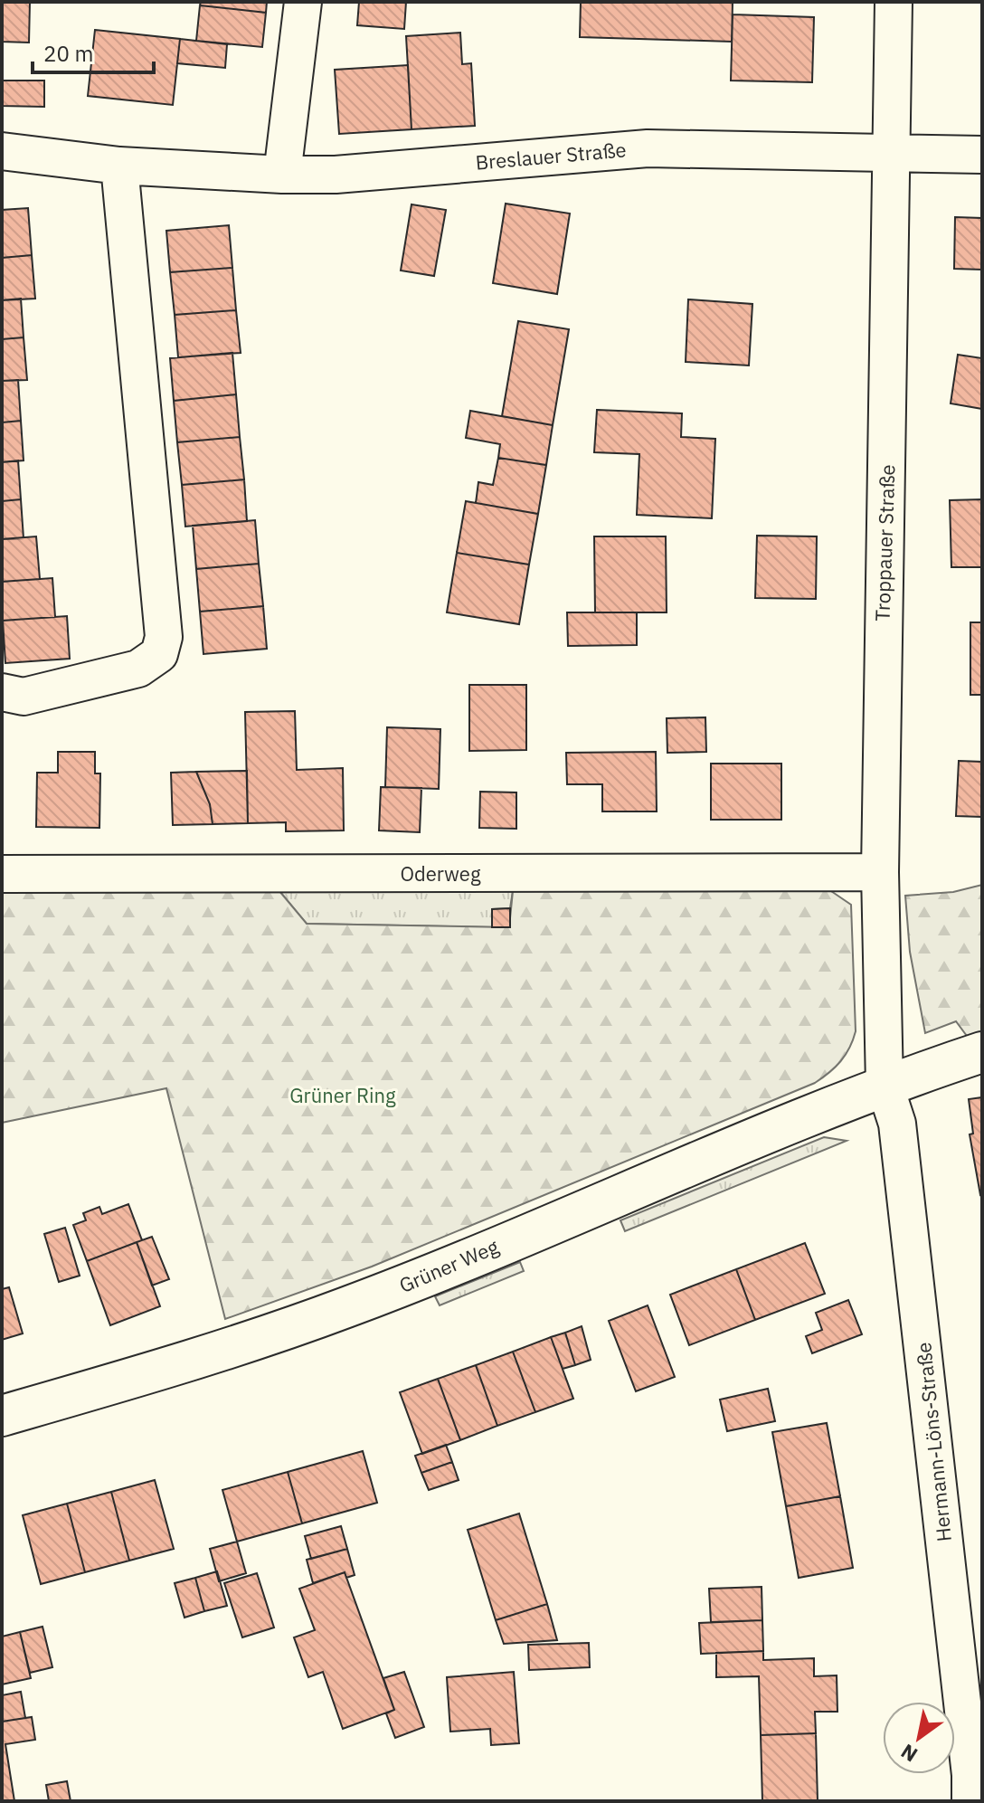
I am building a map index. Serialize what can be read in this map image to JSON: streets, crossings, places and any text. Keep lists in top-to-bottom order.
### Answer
{
  "streets": {
    "street": [
      "Breslauer Straße",
      "Troppauer Straße",
      "Oderweg",
      "Grüner Weg",
      "Hermann-Löns-Straße"
    ]
  },
  "crossings": [
    ["Breslauer Straße", "Troppauer Straße"],
    ["Troppauer Straße", "Oderweg"],
    ["Troppauer Straße", "Grüner Weg"],
    ["Troppauer Straße", "Hermann-Löns-Straße"],
    ["Grüner Weg", "Hermann-Löns-Straße"]
  ],
  "parks": ["Grüner Ring"],
  "scale_bar": "20 m",
  "north": "bottom left"
}
